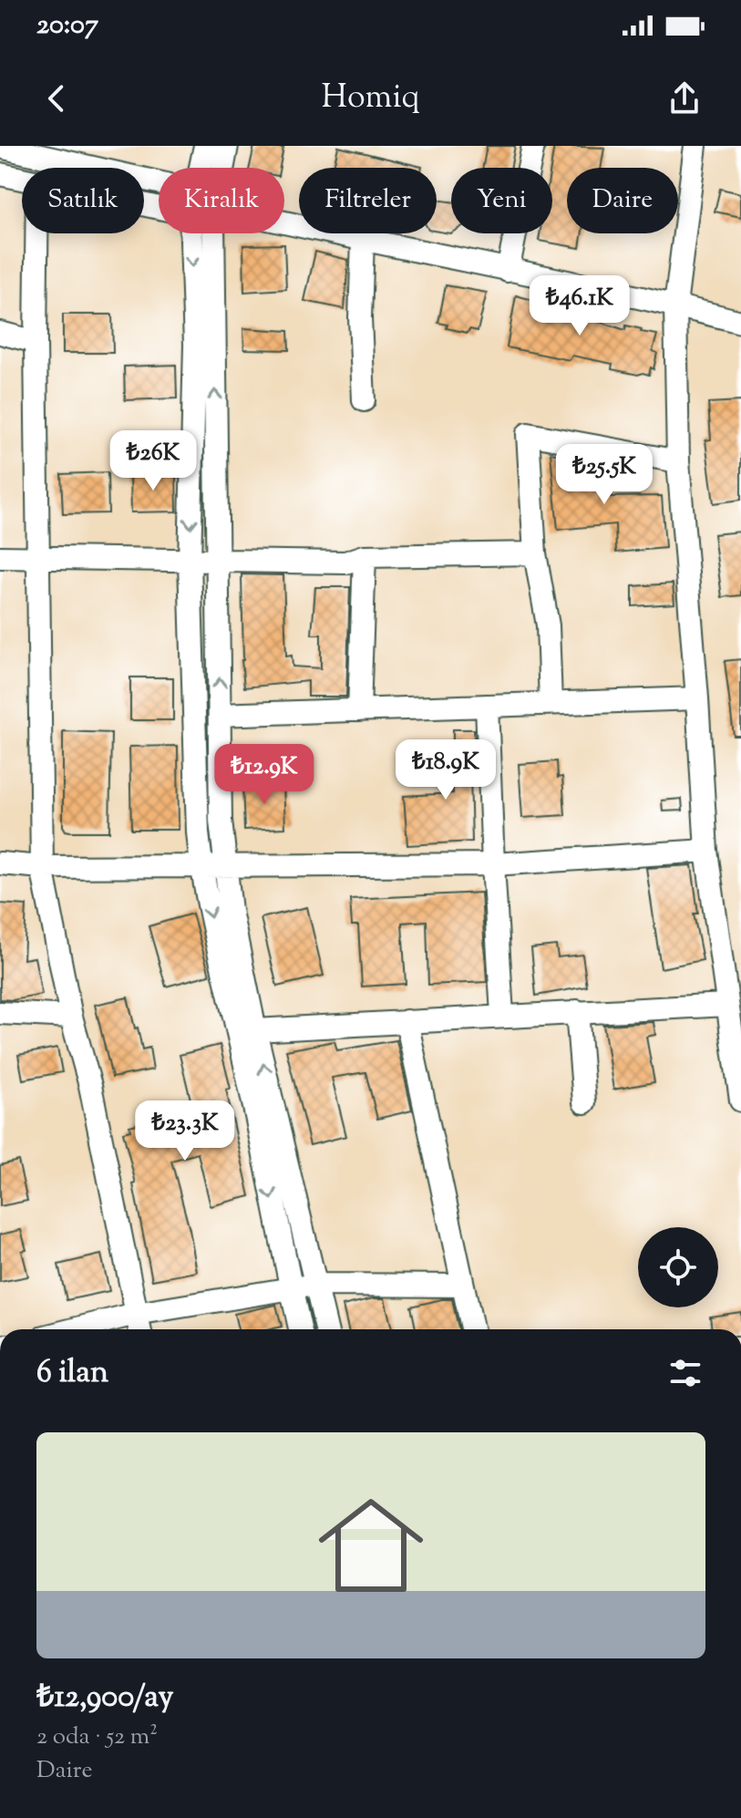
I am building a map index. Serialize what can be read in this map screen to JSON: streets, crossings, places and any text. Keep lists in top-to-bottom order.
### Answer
{
  "page": {
    "status": "20:07",
    "header": "Homiq",
    "chip": [
      "Satılık",
      "Kiralık",
      "Filtreler",
      "Yeni",
      "Daire"
    ],
    "price": [
      "₺46.1K",
      "₺26K",
      "₺25.5K",
      "₺18.9K",
      "₺12.9K",
      "₺23.3K"
    ],
    "heading": "6 ilan",
    "list": [
      {
        "name": "₺12,900/ay",
        "note": "2 oda · 52 m² · Daire"
      }
    ]
  }
}
